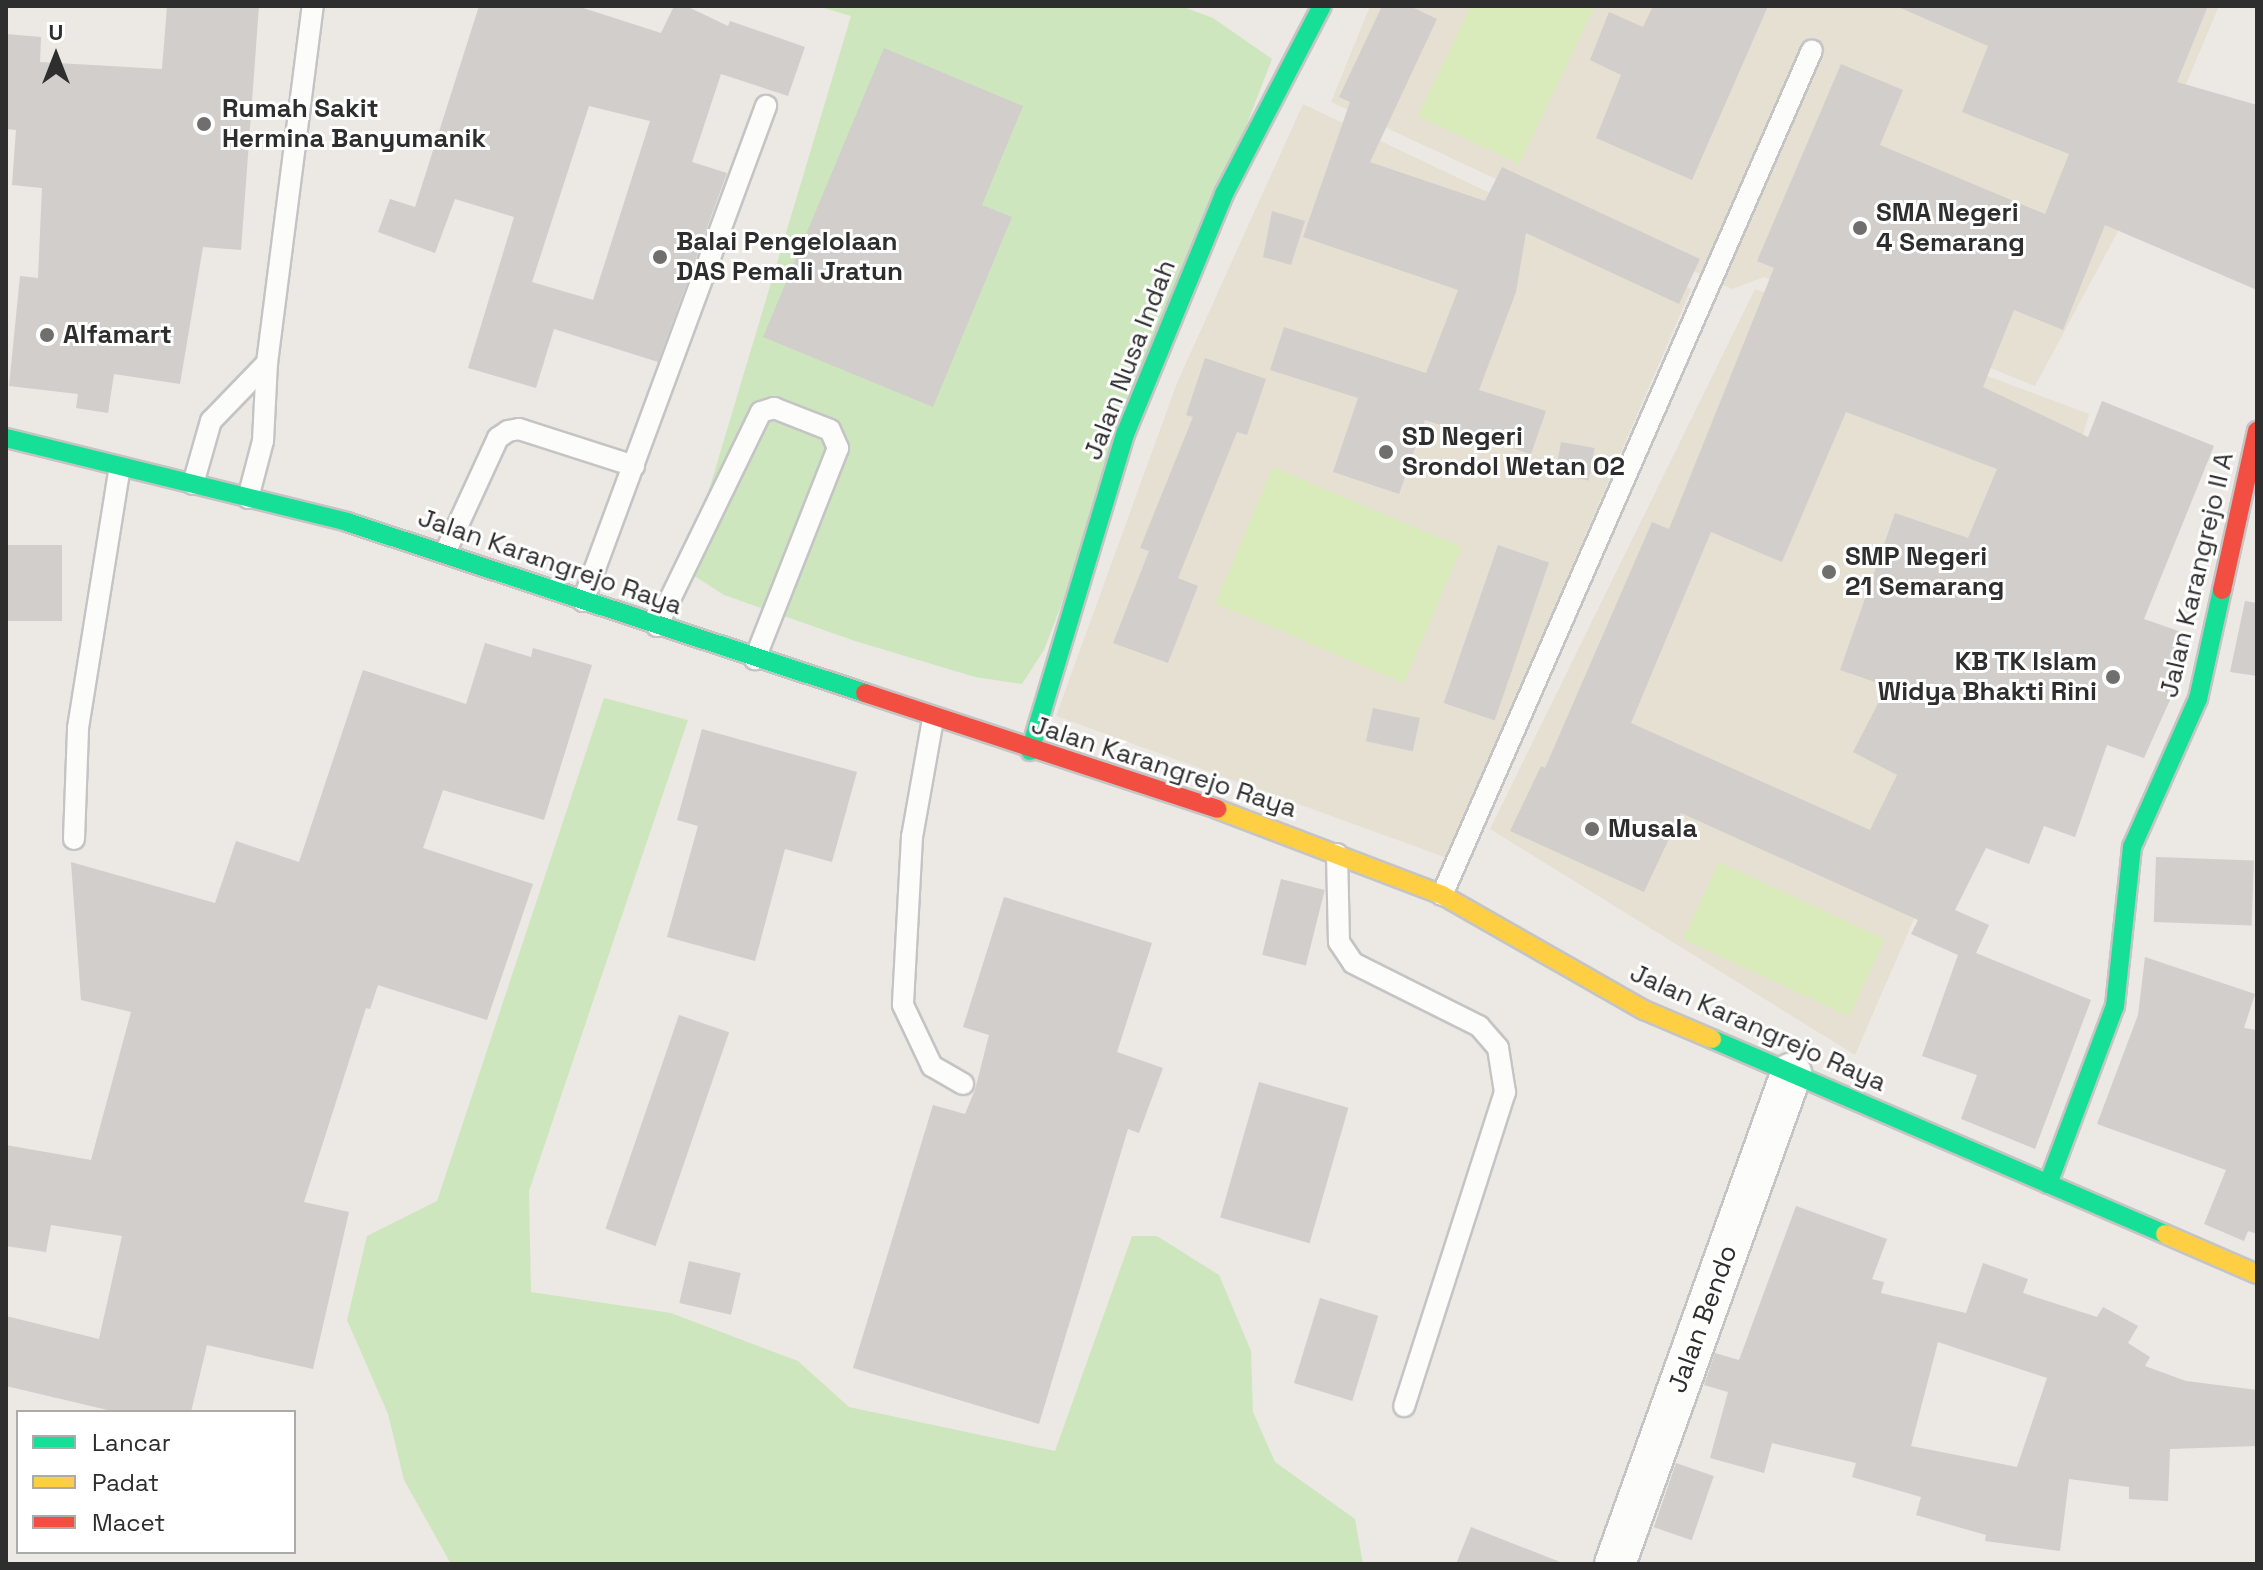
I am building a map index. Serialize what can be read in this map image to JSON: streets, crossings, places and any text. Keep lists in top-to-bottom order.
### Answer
{
  "streets": {
    "main road": ["Jalan Nusa Indah", "Jalan Karangrejo Raya", "Jalan Karangrejo II A"],
    "street": ["Jalan Bendo"]
  },
  "crossings": [
    ["Jalan Nusa Indah", "Jalan Karangrejo Raya"],
    ["Jalan Karangrejo Raya", "Jalan Karangrejo II A"],
    ["Jalan Karangrejo Raya", "Jalan Bendo"]
  ],
  "places": [
    "Rumah Sakit Hermina Banyumanik",
    "SMA Negeri 4 Semarang",
    "Balai Pengelolaan DAS Pemali Jratun",
    "Alfamart",
    "SD Negeri Srondol Wetan 02",
    "SMP Negeri 21 Semarang",
    "KB TK Islam Widya Bhakti Rini",
    "Musala"
  ],
  "legend": ["Lancar", "Padat", "Macet"],
  "north": "top"
}
